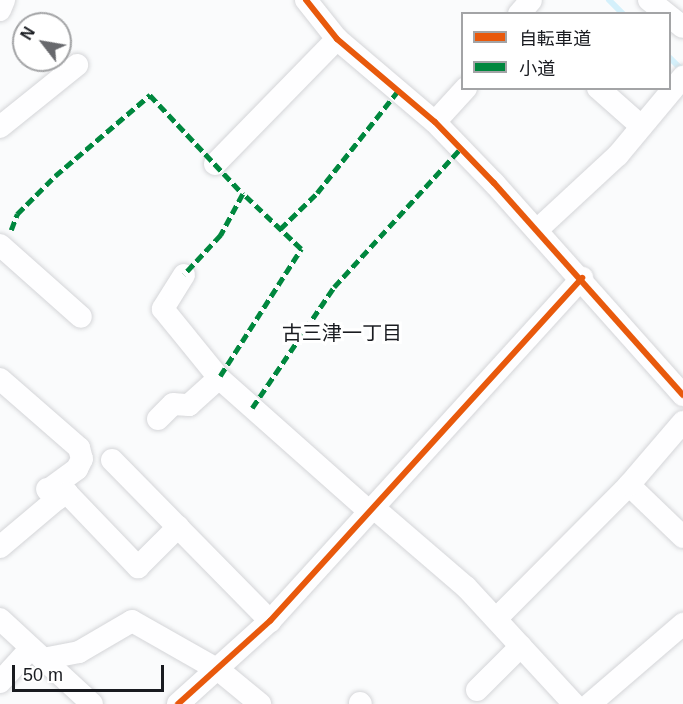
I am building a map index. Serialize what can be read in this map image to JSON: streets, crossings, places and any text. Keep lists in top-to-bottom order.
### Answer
{
  "districts": ["古三津一丁目"],
  "legend": ["自転車道", "小道"],
  "scale_bar": "50 m",
  "north": "top left"
}
